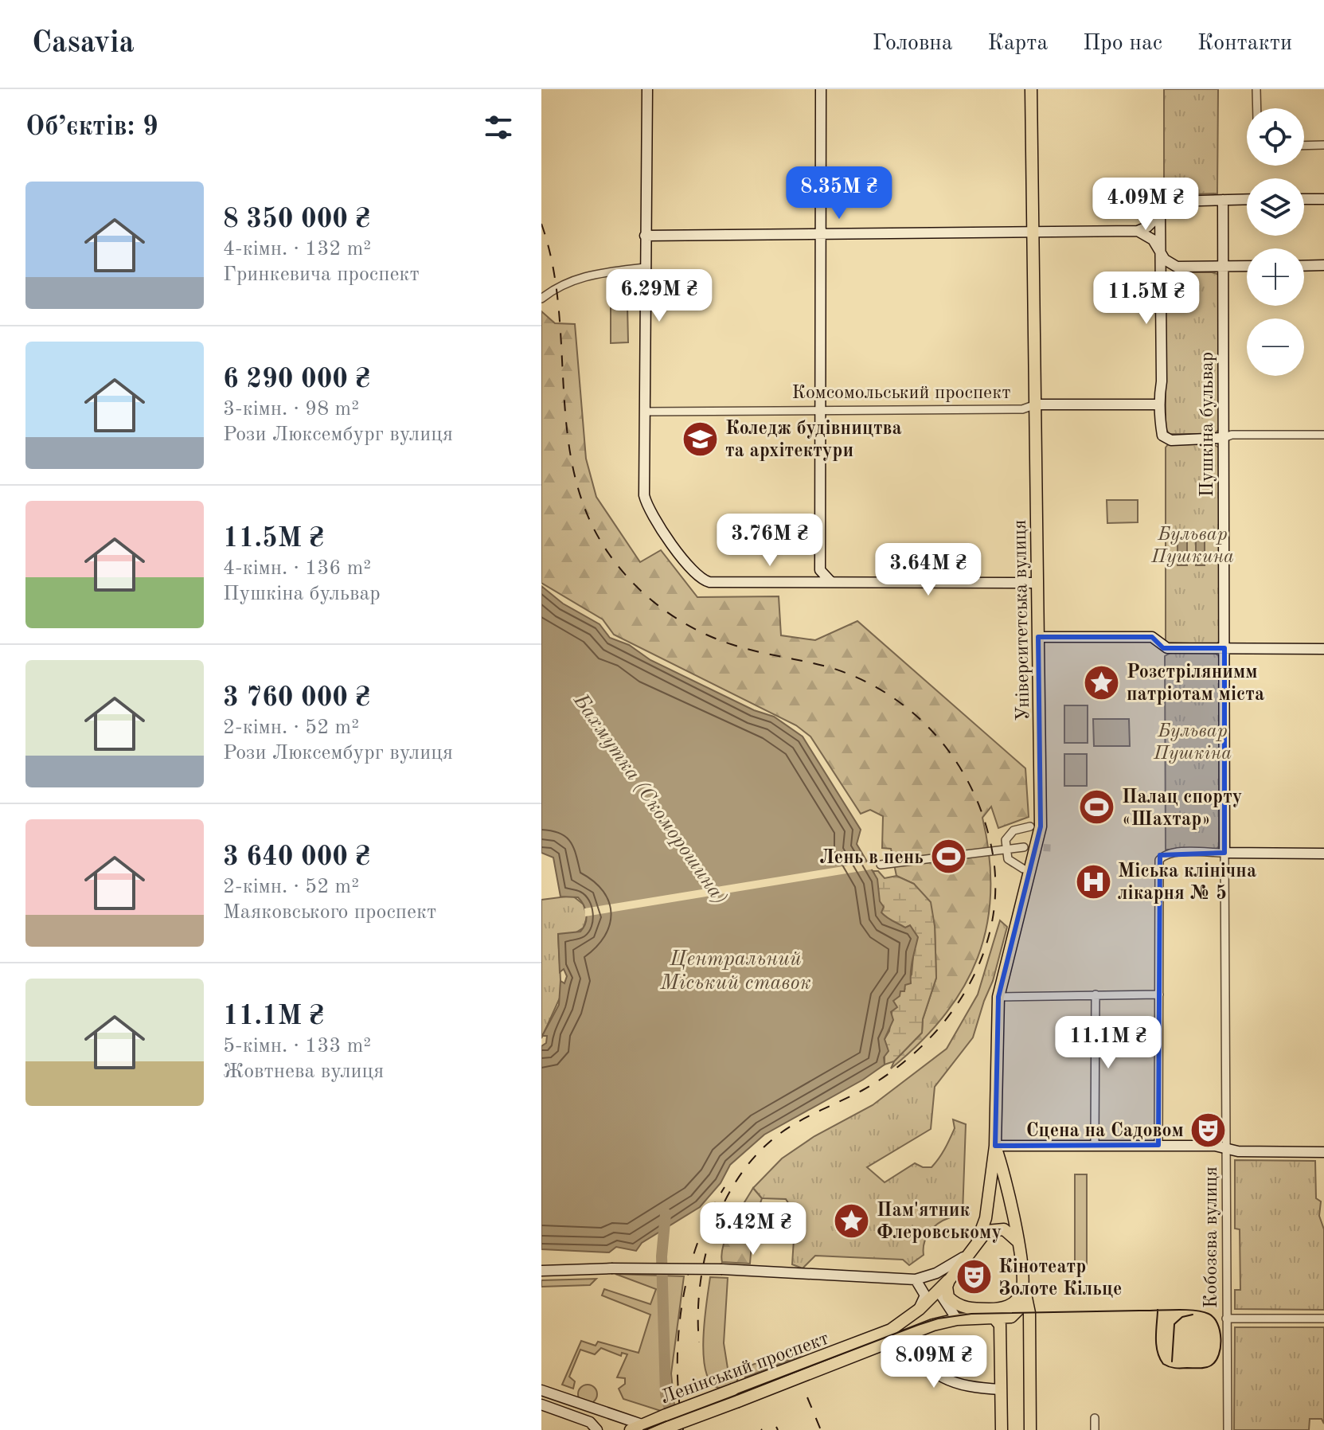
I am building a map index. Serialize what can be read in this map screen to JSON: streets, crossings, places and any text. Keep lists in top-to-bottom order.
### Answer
{
  "streets": {
    "main road": ["Університетська вулиця", "Ленінський проспект"],
    "street": ["Комсомольський проспект", "Пушкіна бульвар", "Кобозєва вулиця"]
  },
  "crossings": [
    ["Комсомольський проспект", "Пушкіна бульвар"],
    ["Комсомольський проспект", "Університетська вулиця"],
    ["Пушкіна бульвар", "Кобозєва вулиця"],
    ["Університетська вулиця", "Ленінський проспект"]
  ],
  "water": ["Бахмутка (Скоморошина)", "Центральний Міський ставок"],
  "parks": ["Бульвар Пушкина", "Бульвар Пушкіна"],
  "places": {
    "school or university": ["Коледж будівництва та архітектури"],
    "place": ["Розстрілянимм патріотам міста", "Пам'ятник Флеровському"],
    "sports": ["Палац спорту «Шахтар»", "Лень в пень"],
    "hospital": ["Міська клінічна лікарня № 5"],
    "theatre": ["Сцена на Садовом", "Кінотеатр Золоте Кільце"]
  },
  "page": {
    "header": "Casavia",
    "nav": [
      "Головна",
      "Карта",
      "Про нас",
      "Контакти"
    ],
    "heading": "Об’єктів: 9",
    "map_buttons": ["+", "−"],
    "list": [
      {
        "name": "8 350 000 ₴",
        "note": "4-кімн. · 132 m² · Гринкевича проспект"
      },
      {
        "name": "6 290 000 ₴",
        "note": "3-кімн. · 98 m² · Рози Люксембург вулиця"
      },
      {
        "name": "11.5M ₴",
        "note": "4-кімн. · 136 m² · Пушкіна бульвар"
      },
      {
        "name": "3 760 000 ₴",
        "note": "2-кімн. · 52 m² · Рози Люксембург вулиця"
      },
      {
        "name": "3 640 000 ₴",
        "note": "2-кімн. · 52 m² · Маяковського проспект"
      },
      {
        "name": "11.1M ₴",
        "note": "5-кімн. · 133 m² · Жовтнева вулиця"
      }
    ],
    "price": [
      "8.35M ₴",
      "4.09M ₴",
      "6.29M ₴",
      "11.5M ₴",
      "3.76M ₴",
      "3.64M ₴",
      "11.1M ₴",
      "5.42M ₴",
      "8.09M ₴"
    ]
  }
}
